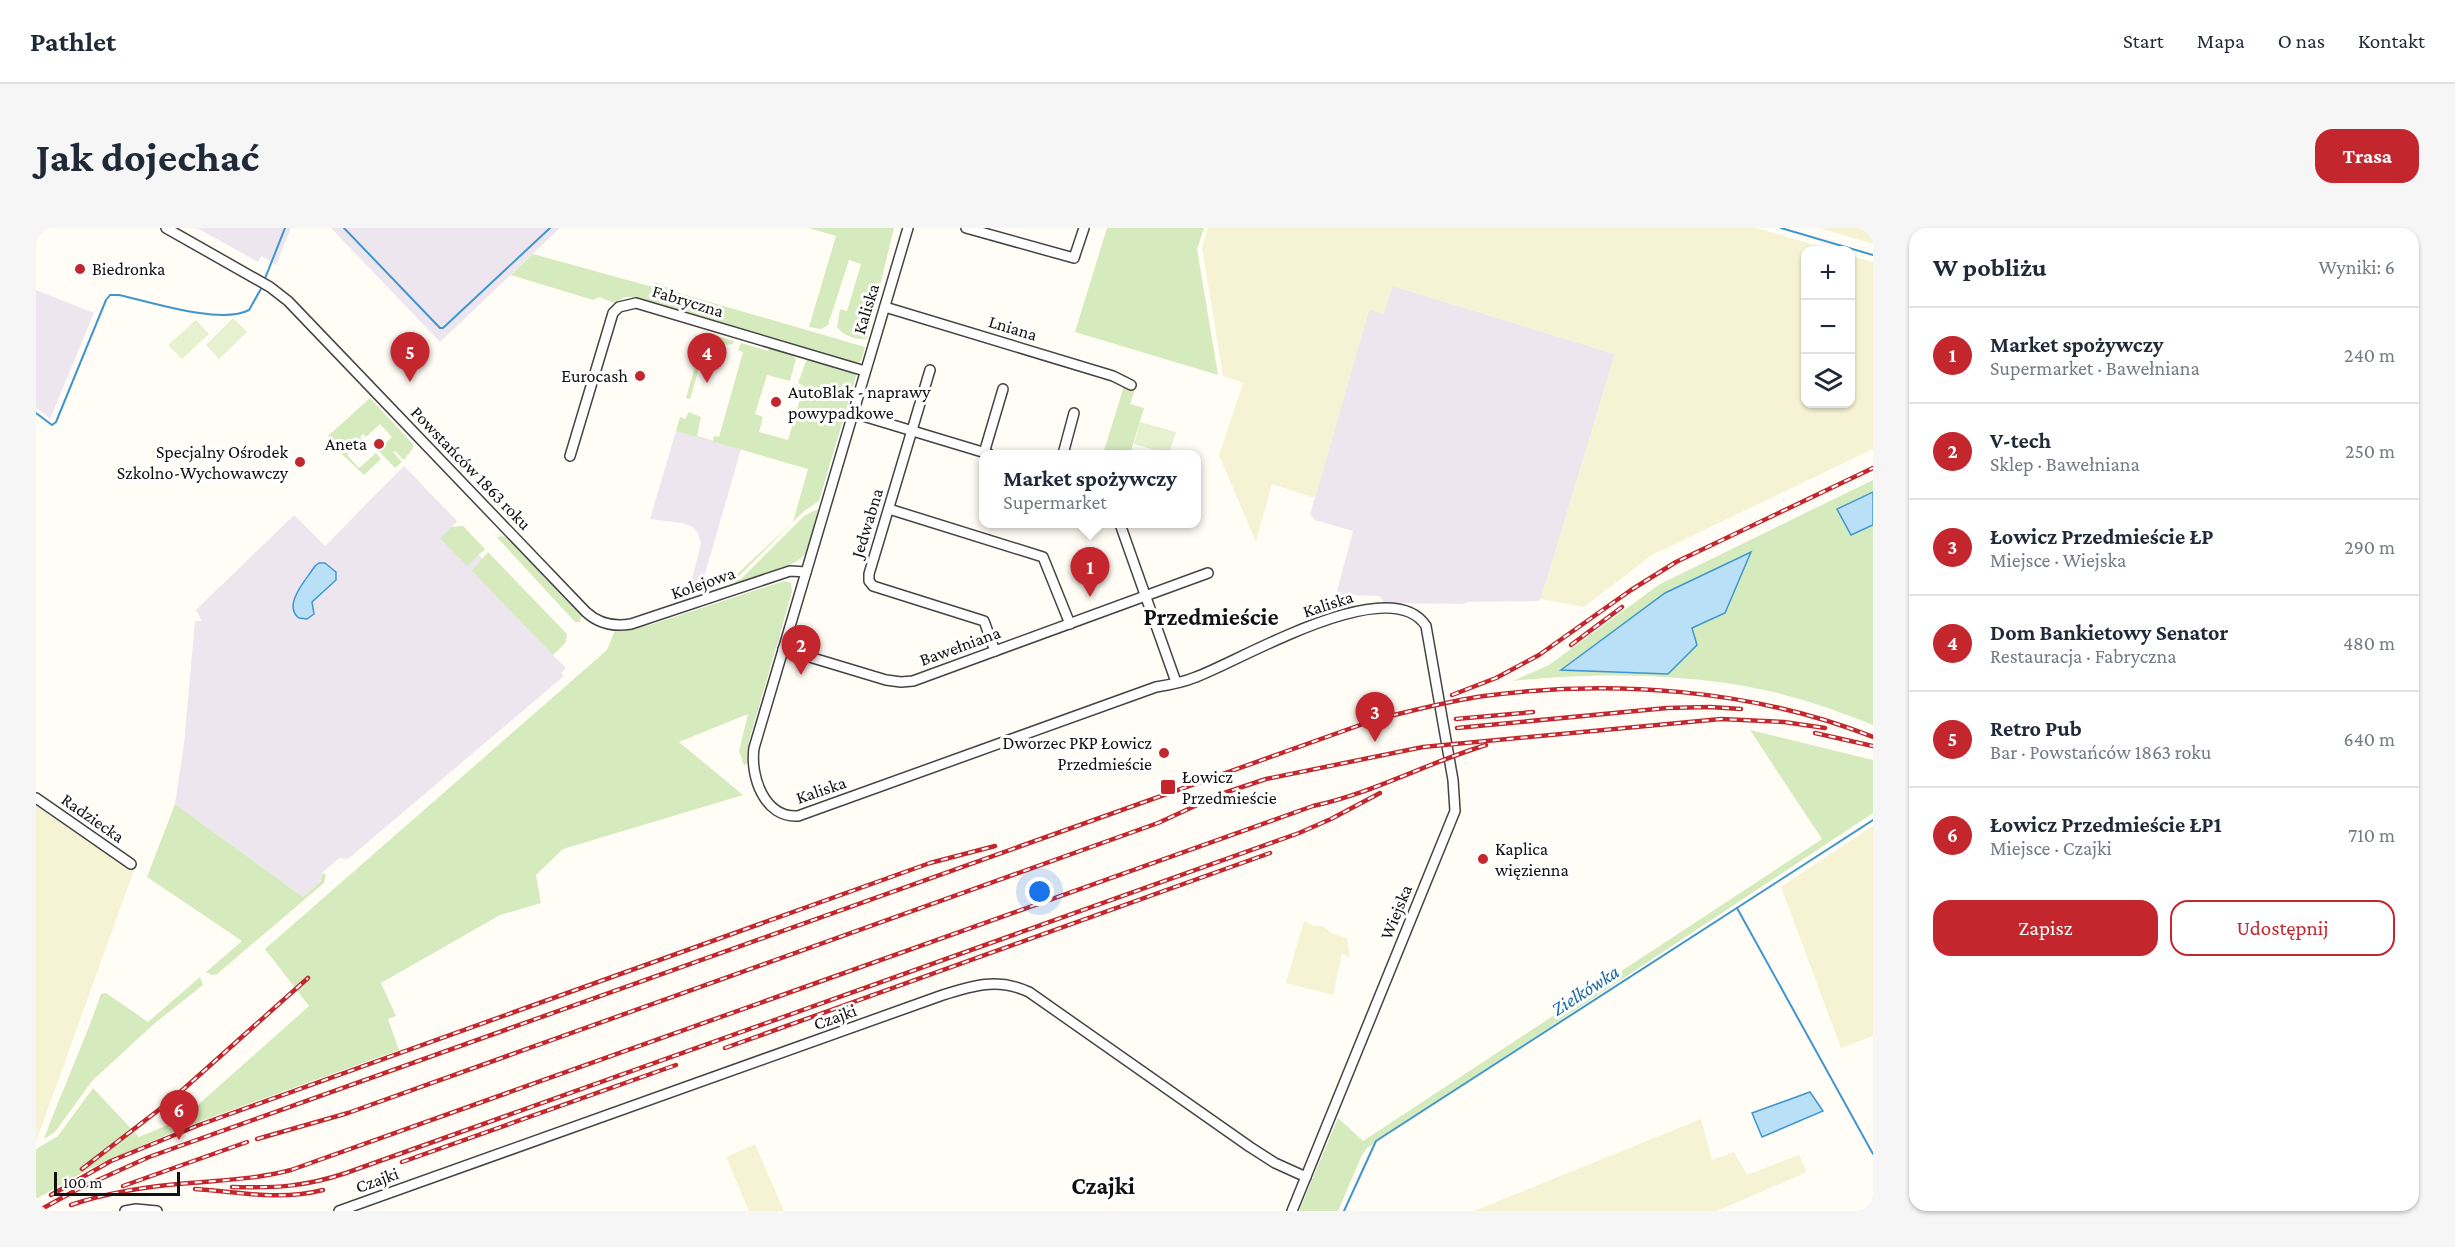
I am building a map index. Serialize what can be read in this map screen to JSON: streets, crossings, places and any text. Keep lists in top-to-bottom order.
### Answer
{
  "streets": {
    "street": [
      "Fabryczna",
      "Kaliska",
      "Lniana",
      "Powstańców 1863 roku",
      "Jedwabna",
      "Kolejowa",
      "Bawełniana",
      "Radziecka",
      "Wiejska",
      "Czajki"
    ]
  },
  "crossings": [
    ["Fabryczna", "Kaliska"],
    ["Kaliska", "Lniana"],
    ["Kaliska", "Kolejowa"],
    ["Kaliska", "Bawełniana"],
    ["Kaliska", "Wiejska"],
    ["Powstańców 1863 roku", "Kolejowa"],
    ["Jedwabna", "Bawełniana"],
    ["Wiejska", "Czajki"]
  ],
  "districts": ["Przedmieście", "Czajki"],
  "water": ["Zielkówka"],
  "places": {
    "other": [
      "Biedronka",
      "Eurocash",
      "AutoBlak - naprawy powypadkowe",
      "Aneta",
      "Specjalny Ośrodek Szkolno-Wychowawczy",
      "Dworzec PKP Łowicz Przedmieście",
      "Kaplica więzienna"
    ],
    "transit": ["Łowicz Przedmieście"]
  },
  "scale_bar": "100 m",
  "page": {
    "header": "Pathlet",
    "nav": [
      "Start",
      "Mapa",
      "O nas",
      "Kontakt"
    ],
    "buttons": [
      "Trasa",
      ["Zapisz", "Udostępnij"]
    ],
    "title": "Jak dojechać",
    "heading": ["W pobliżu", "Wyniki: 6"],
    "map_buttons": ["+", "−"],
    "list": [
      {
        "mark": "1",
        "name": "Market spożywczy",
        "note": "Supermarket · Bawełniana",
        "value": "240 m"
      },
      {
        "mark": "2",
        "name": "V-tech",
        "note": "Sklep · Bawełniana",
        "value": "250 m"
      },
      {
        "mark": "3",
        "name": "Łowicz Przedmieście ŁP",
        "note": "Miejsce · Wiejska",
        "value": "290 m"
      },
      {
        "mark": "4",
        "name": "Dom Bankietowy Senator",
        "note": "Restauracja · Fabryczna",
        "value": "480 m"
      },
      {
        "mark": "5",
        "name": "Retro Pub",
        "note": "Bar · Powstańców 1863 roku",
        "value": "640 m"
      },
      {
        "mark": "6",
        "name": "Łowicz Przedmieście ŁP1",
        "note": "Miejsce · Czajki",
        "value": "710 m"
      }
    ],
    "pins": [
      "5",
      "4",
      "1",
      "2",
      "3",
      "6"
    ],
    "popup": ["Market spożywczy", "Supermarket"],
    "scale": "100 m"
  }
}
